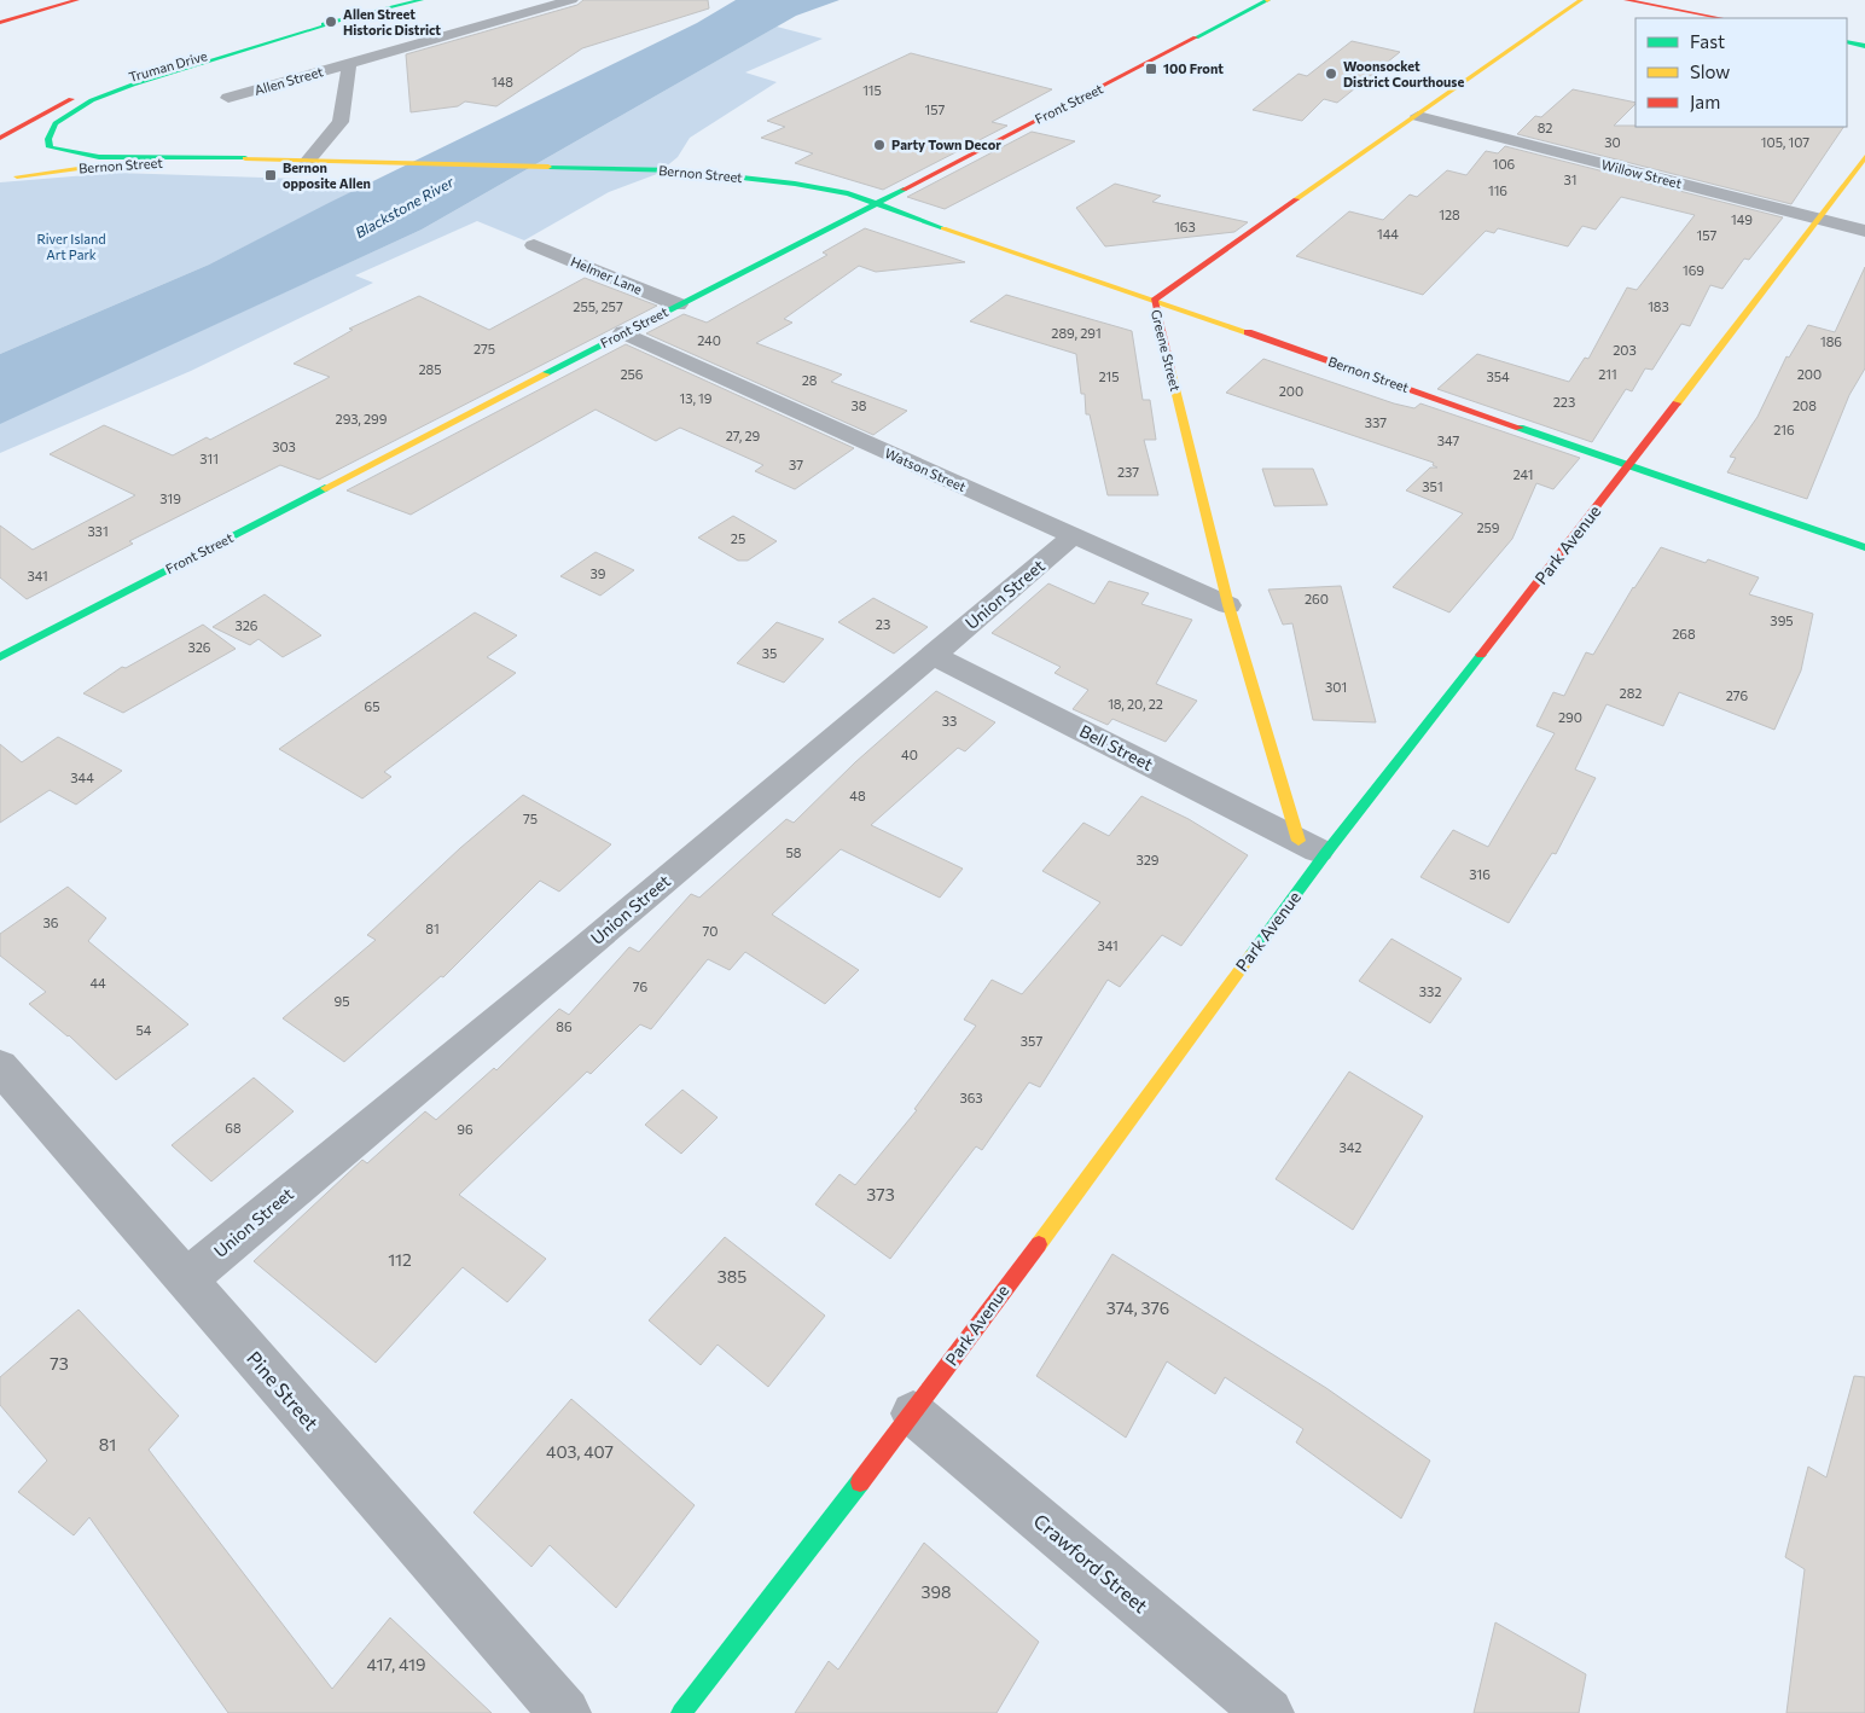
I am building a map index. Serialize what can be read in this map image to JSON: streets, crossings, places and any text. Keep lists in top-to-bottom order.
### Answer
{
  "streets": {
    "main road": [
      "Truman Drive",
      "Front Street",
      "Bernon Street",
      "Greene Street",
      "Park Avenue"
    ],
    "street": [
      "Allen Street",
      "Willow Street",
      "Helmer Lane",
      "Watson Street",
      "Union Street",
      "Bell Street",
      "Pine Street",
      "Crawford Street"
    ]
  },
  "crossings": [
    ["Truman Drive", "Bernon Street"],
    ["Allen Street", "Bernon Street"],
    ["Front Street", "Bernon Street"],
    ["Front Street", "Helmer Lane"],
    ["Front Street", "Watson Street"],
    ["Bernon Street", "Greene Street"],
    ["Bernon Street", "Park Avenue"],
    ["Willow Street", "Greene Street"],
    ["Willow Street", "Park Avenue"],
    ["Greene Street", "Watson Street"],
    ["Greene Street", "Park Avenue"],
    ["Greene Street", "Bell Street"],
    ["Watson Street", "Union Street"],
    ["Park Avenue", "Bell Street"],
    ["Park Avenue", "Crawford Street"],
    ["Union Street", "Bell Street"],
    ["Union Street", "Pine Street"]
  ],
  "water": ["Blackstone River"],
  "parks": ["River Island Art Park"],
  "places": {
    "other": ["Allen Street Historic District", "Woonsocket District Courthouse", "Party Town Decor"],
    "transit": ["100 Front", "Bernon opposite Allen"]
  },
  "house_numbers": [
    "148",
    "115",
    "157",
    "82",
    "30",
    "105, 107",
    "106",
    "31",
    "116",
    "128",
    "149",
    "163",
    "144",
    "157",
    "169",
    "255, 257",
    "183",
    "289, 291",
    "240",
    "186",
    "275",
    "203",
    "285",
    "256",
    "211",
    "200",
    "215",
    "354",
    "28",
    "200",
    "13, 19",
    "223",
    "38",
    "208",
    "293, 299",
    "337",
    "216",
    "27, 29",
    "347",
    "303",
    "311",
    "37",
    "237",
    "241",
    "351",
    "319",
    "259",
    "331",
    "25",
    "39",
    "341",
    "260",
    "395",
    "23",
    "326",
    "268",
    "326",
    "35",
    "301",
    "282",
    "276",
    "18, 20, 22",
    "65",
    "290",
    "33",
    "40",
    "344",
    "48",
    "75",
    "58",
    "329",
    "316",
    "36",
    "81",
    "70",
    "341",
    "44",
    "76",
    "332",
    "95",
    "86",
    "54",
    "357",
    "363",
    "68",
    "96",
    "342",
    "373",
    "112",
    "385",
    "374, 376",
    "73",
    "81",
    "403, 407",
    "398",
    "417, 419"
  ],
  "legend": ["Fast", "Slow", "Jam"]
}
